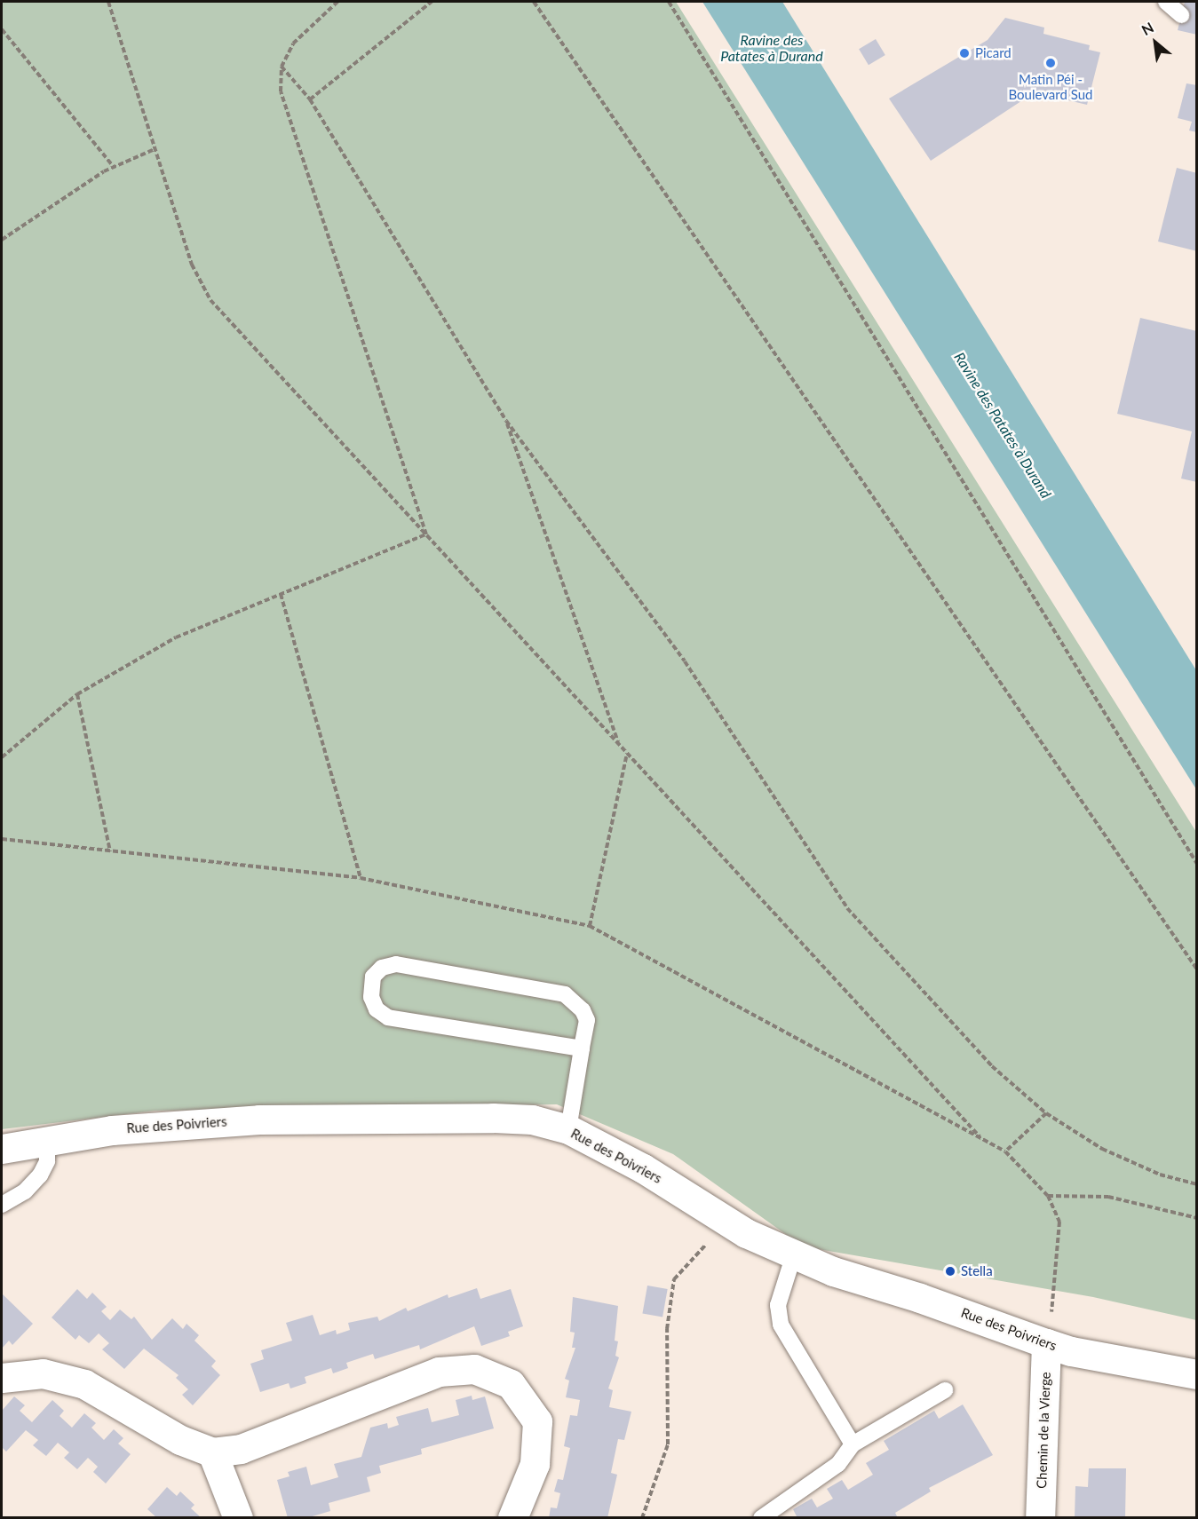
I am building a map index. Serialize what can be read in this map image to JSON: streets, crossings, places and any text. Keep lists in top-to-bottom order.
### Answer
{
  "streets": {
    "street": ["Rue des Poivriers", "Chemin de la Vierge"]
  },
  "crossings": [
    ["Rue des Poivriers", "Chemin de la Vierge"]
  ],
  "water": ["Ravine des Patates à Durand"],
  "places": ["Picard", "Matin Péi - Boulevard Sud", "Stella"],
  "north": "top left"
}
